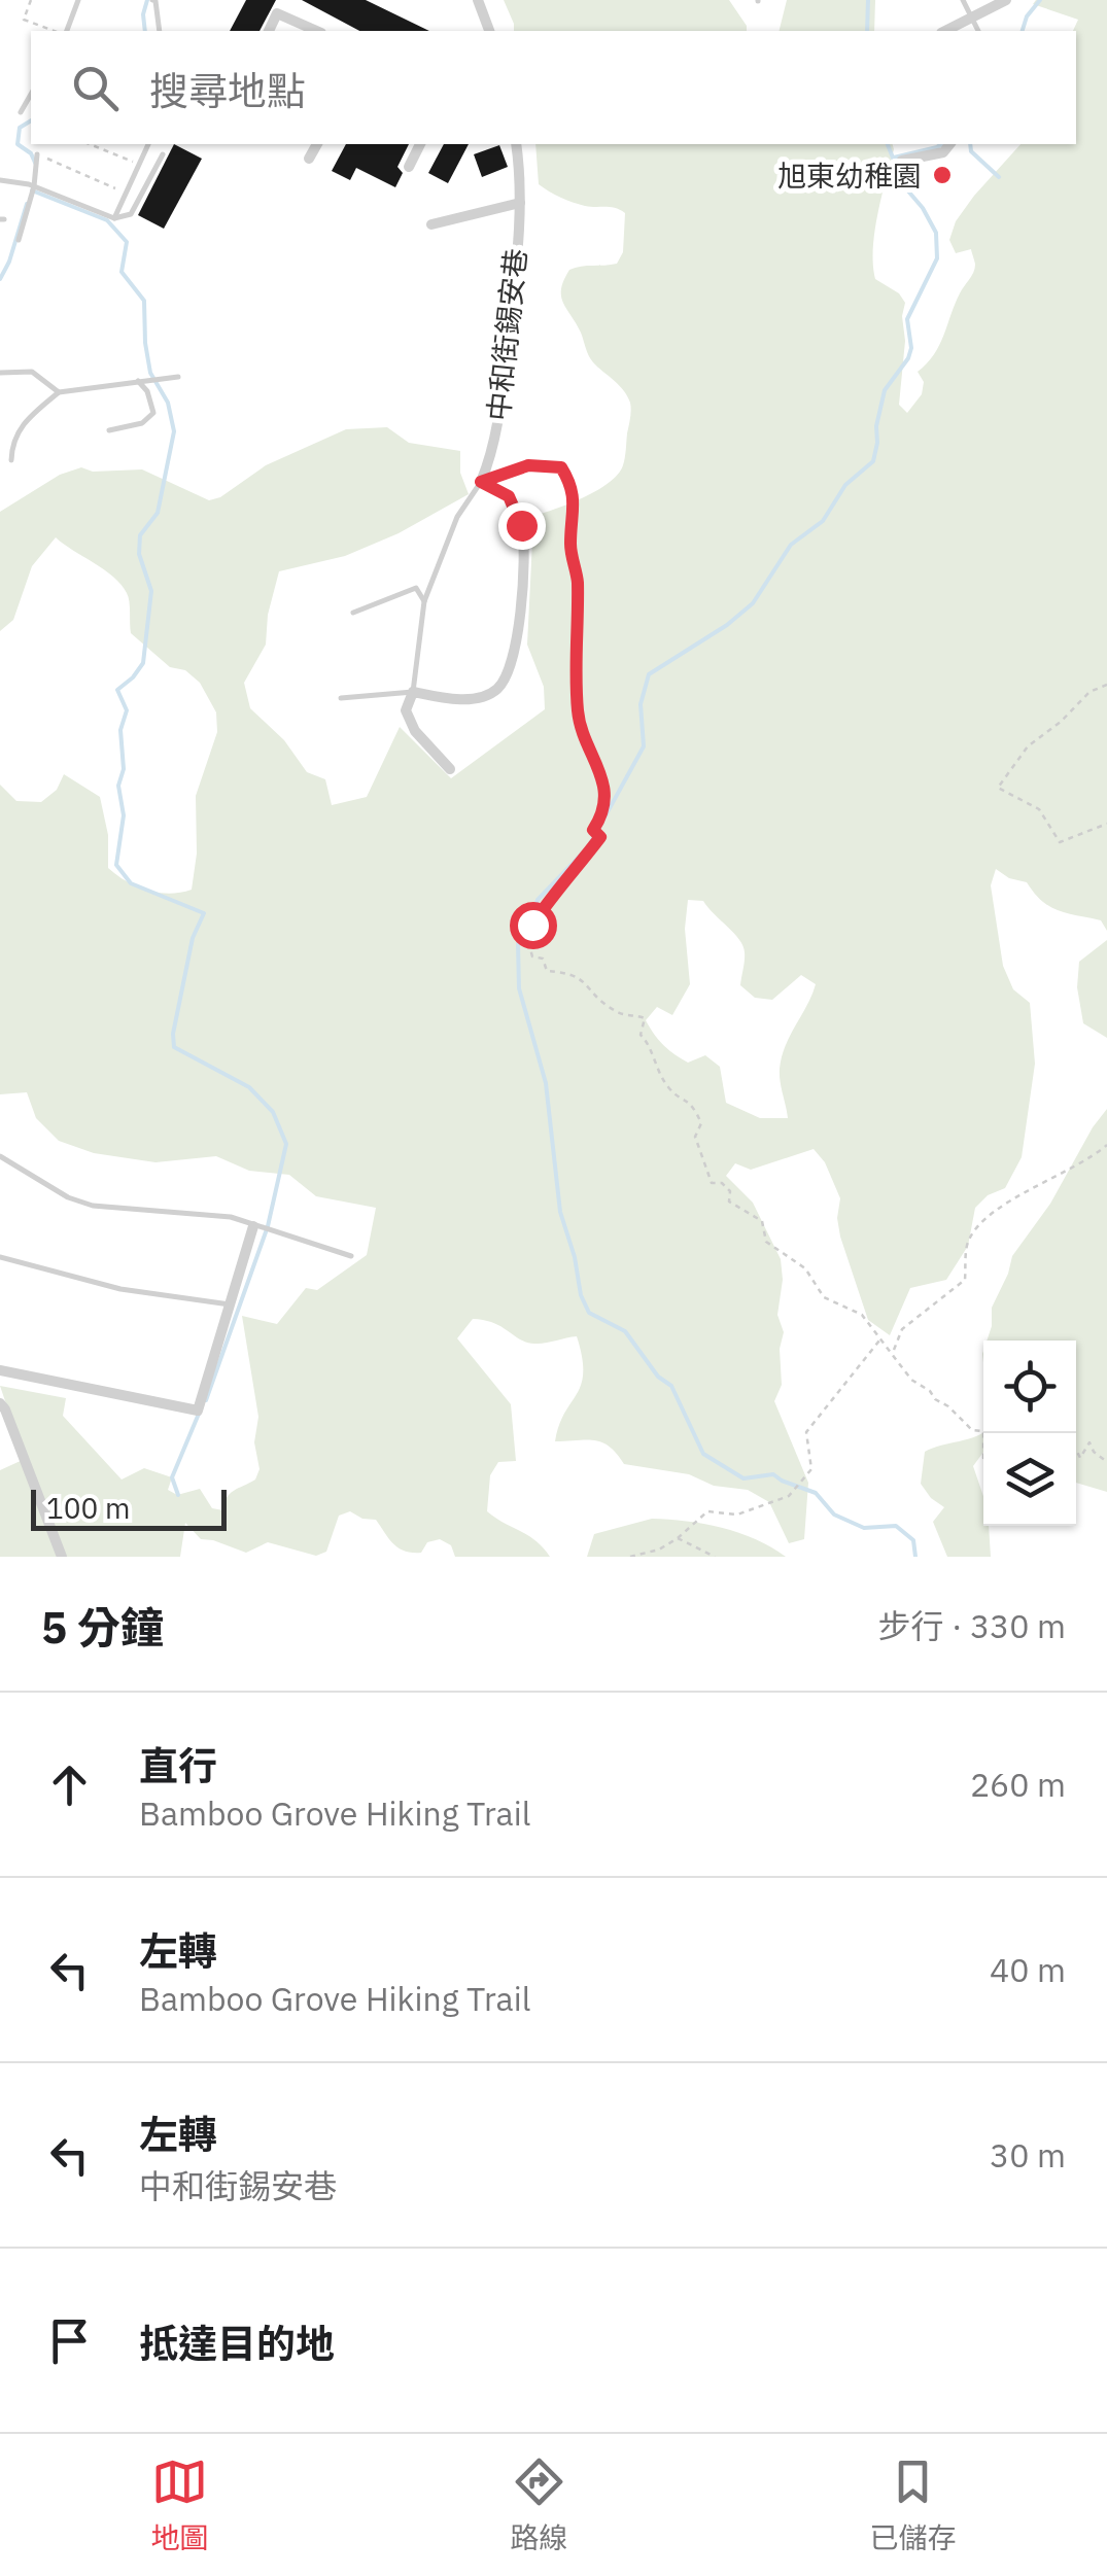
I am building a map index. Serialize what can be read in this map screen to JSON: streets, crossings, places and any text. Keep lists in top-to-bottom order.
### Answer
{
  "streets": {
    "street": ["中和街錫安巷"]
  },
  "places": ["旭東幼稚園"],
  "scale_bar": "100 m",
  "page": {
    "search": "搜尋地點",
    "scale": "100 m",
    "heading": ["5 分鐘", "步行 · 330 m"],
    "list": [
      ["直行", "Bamboo Grove Hiking Trail", "260 m"],
      ["左轉", "Bamboo Grove Hiking Trail", "40 m"],
      ["左轉", "中和街錫安巷", "30 m"],
      "抵達目的地"
    ],
    "nav": ["地圖", "路線", "已儲存"]
  }
}
